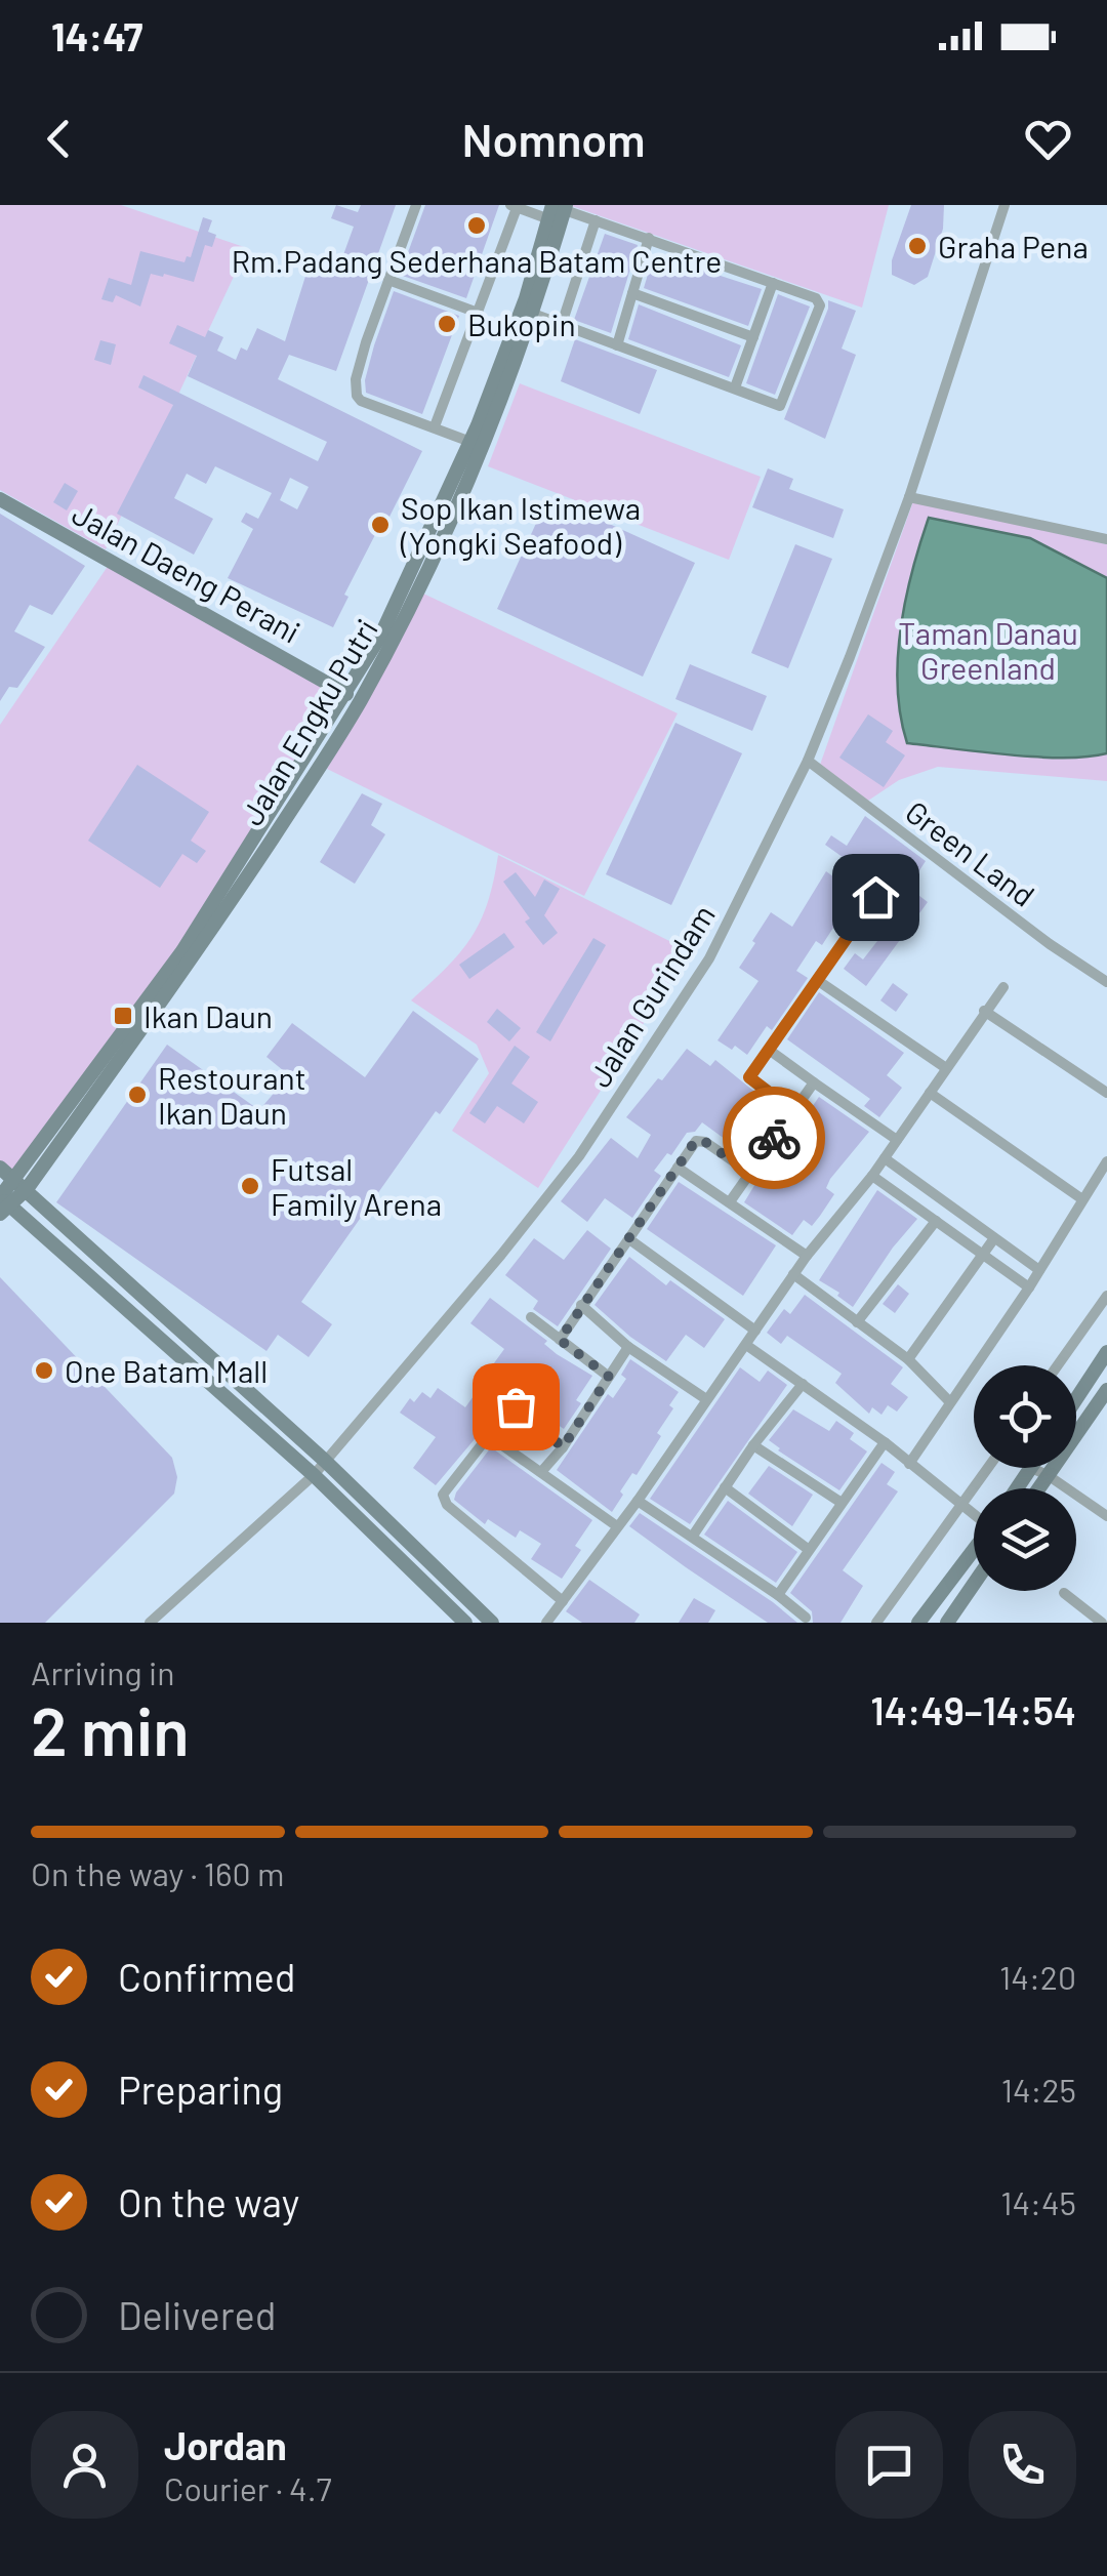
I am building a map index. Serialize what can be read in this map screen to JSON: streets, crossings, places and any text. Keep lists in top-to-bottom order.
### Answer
{
  "streets": {
    "main road": ["Jalan Daeng Perani", "Jalan Engku Putri"],
    "street": ["Green Land", "Jalan Gurindam"]
  },
  "crossings": [
    ["Jalan Daeng Perani", "Jalan Engku Putri"],
    ["Green Land", "Jalan Gurindam"]
  ],
  "parks": ["Taman Danau Greenland"],
  "places": {
    "other": [
      "Rm.Padang Sederhana Batam Centre",
      "Graha Pena",
      "Bukopin",
      "Sop Ikan Istimewa (Yongki Seafood)",
      "Restourant Ikan Daun",
      "Futsal Family Arena",
      "One Batam Mall"
    ],
    "transit": ["Ikan Daun"]
  },
  "page": {
    "status": "14:47",
    "header": "Nomnom",
    "heading": ["2 min", "Arriving in", "14:49–14:54"],
    "panel": ["Jordan", "Courier · 4.7"],
    "bar": "On the way · 160 m",
    "list": [
      ["Confirmed", "14:20"],
      ["Preparing", "14:25"],
      ["On the way", "14:45"],
      "Delivered"
    ]
  }
}
